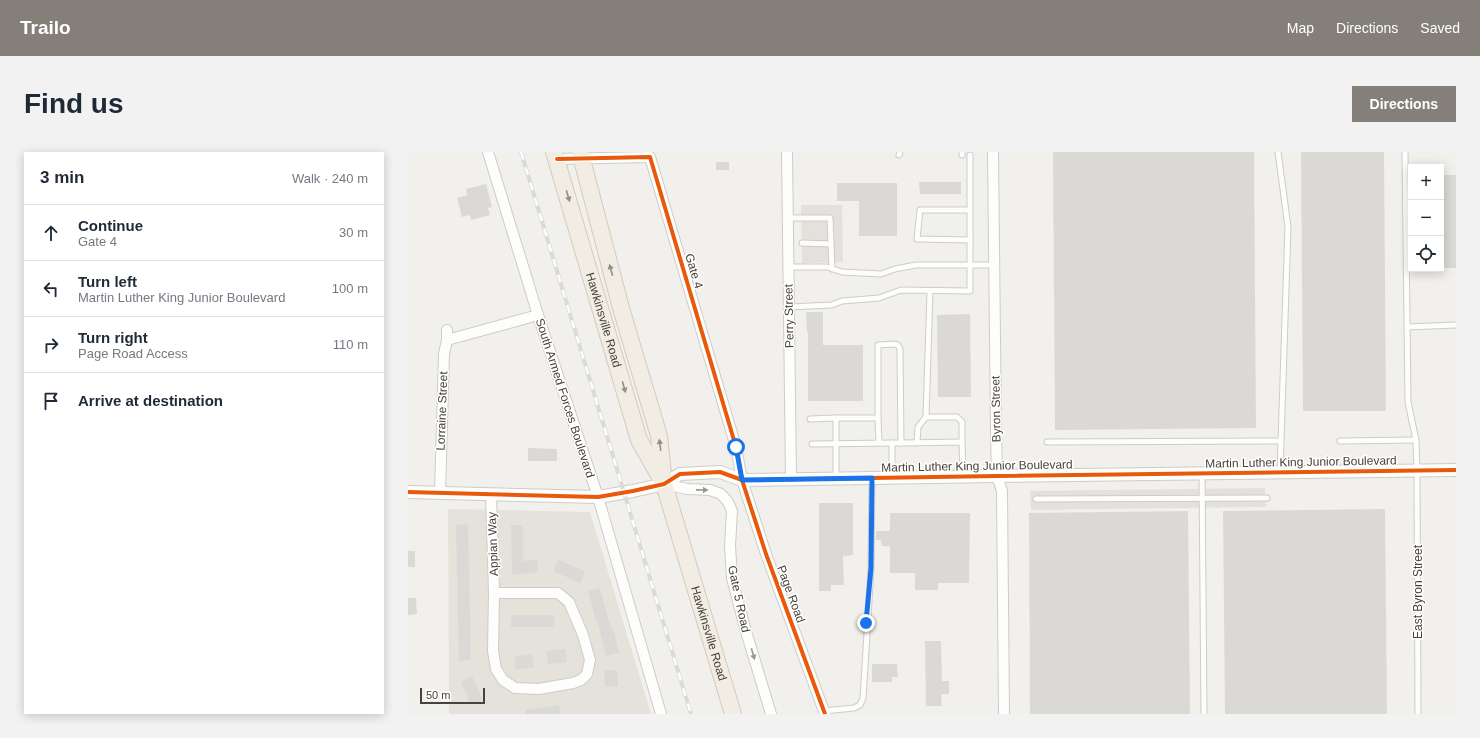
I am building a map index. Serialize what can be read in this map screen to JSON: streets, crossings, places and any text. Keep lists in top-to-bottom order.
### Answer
{
  "streets": {
    "main road": ["Hawkinsville Road"],
    "street": [
      "Gate 4",
      "Perry Street",
      "South Armed Forces Boulevard",
      "Byron Street",
      "Lorraine Street",
      "Martin Luther King Junior Boulevard",
      "Appian Way",
      "Page Road",
      "Gate 5 Road"
    ],
    "lane": ["East Byron Street"]
  },
  "crossings": [
    ["Gate 4", "Hawkinsville Road"],
    ["Gate 4", "Martin Luther King Junior Boulevard"],
    ["Gate 4", "Page Road"],
    ["Perry Street", "Martin Luther King Junior Boulevard"],
    ["Hawkinsville Road", "Martin Luther King Junior Boulevard"],
    ["Hawkinsville Road", "Gate 5 Road"],
    ["South Armed Forces Boulevard", "Lorraine Street"],
    ["South Armed Forces Boulevard", "Martin Luther King Junior Boulevard"],
    ["Byron Street", "Martin Luther King Junior Boulevard"],
    ["Lorraine Street", "Martin Luther King Junior Boulevard"],
    ["Martin Luther King Junior Boulevard", "Appian Way"],
    ["Martin Luther King Junior Boulevard", "East Byron Street"],
    ["Martin Luther King Junior Boulevard", "Page Road"],
    ["Martin Luther King Junior Boulevard", "Gate 5 Road"]
  ],
  "one_way": ["Gate 5 Road"],
  "scale_bar": "50 m",
  "page": {
    "header": "Trailo",
    "nav": ["Map", "Directions", "Saved"],
    "buttons": "Directions",
    "title": "Find us",
    "heading": ["3 min", "Walk · 240 m"],
    "map_buttons": ["+", "−"],
    "list": [
      ["Continue", "Gate 4", "30 m"],
      ["Turn left", "Martin Luther King Junior Boulevard", "100 m"],
      ["Turn right", "Page Road Access", "110 m"],
      "Arrive at destination"
    ],
    "scale": "50 m"
  }
}
